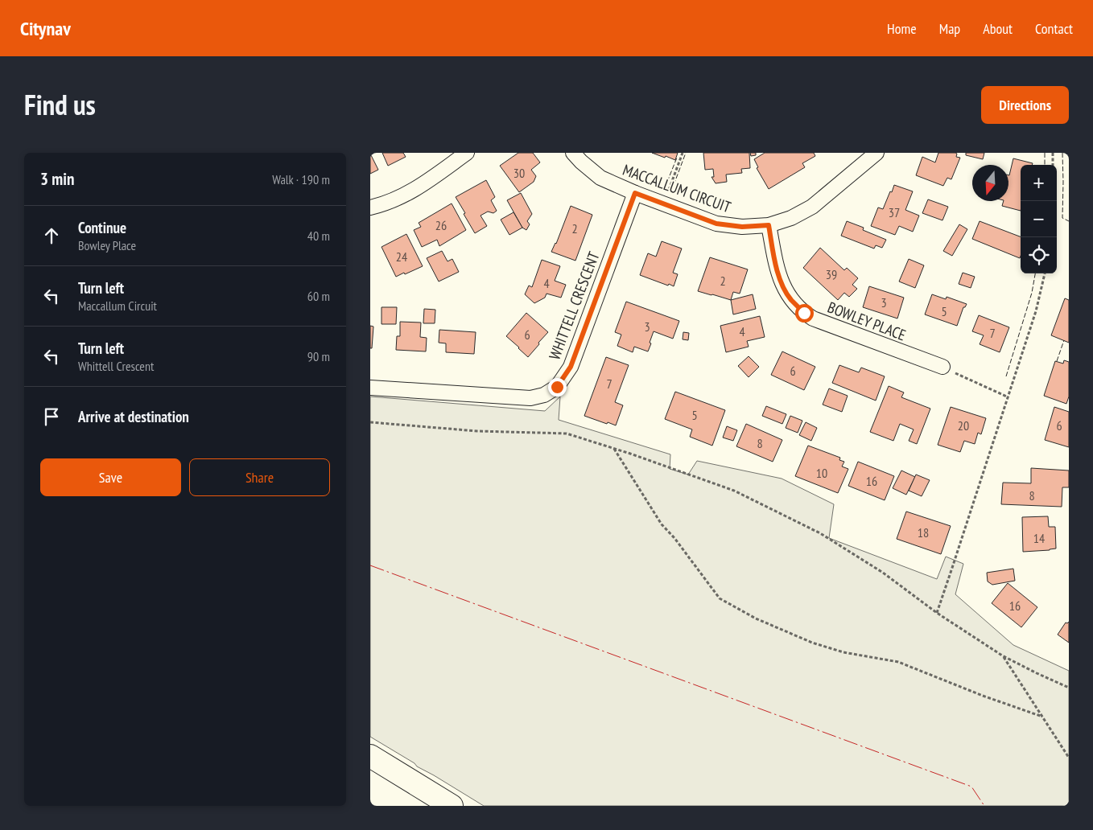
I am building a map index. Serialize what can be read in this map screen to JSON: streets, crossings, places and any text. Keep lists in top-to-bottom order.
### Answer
{
  "streets": {
    "street": ["MACCALLUM CIRCUIT", "WHITTELL CRESCENT", "BOWLEY PLACE"]
  },
  "crossings": [
    ["MACCALLUM CIRCUIT", "WHITTELL CRESCENT"],
    ["MACCALLUM CIRCUIT", "BOWLEY PLACE"]
  ],
  "house_numbers": [
    "30",
    "37",
    "26",
    "2",
    "24",
    "39",
    "2",
    "4",
    "3",
    "5",
    "3",
    "4",
    "7",
    "6",
    "6",
    "7",
    "5",
    "20",
    "6",
    "8",
    "10",
    "16",
    "8",
    "18",
    "14",
    "16"
  ],
  "north": "bottom",
  "page": {
    "header": "Citynav",
    "nav": [
      "Home",
      "Map",
      "About",
      "Contact"
    ],
    "title": "Find us",
    "buttons": [
      "Directions",
      ["Save", "Share"]
    ],
    "heading": ["3 min", "Walk · 190 m"],
    "map_buttons": ["+", "−"],
    "list": [
      ["Continue", "Bowley Place", "40 m"],
      ["Turn left", "Maccallum Circuit", "60 m"],
      ["Turn left", "Whittell Crescent", "90 m"],
      "Arrive at destination"
    ]
  }
}
